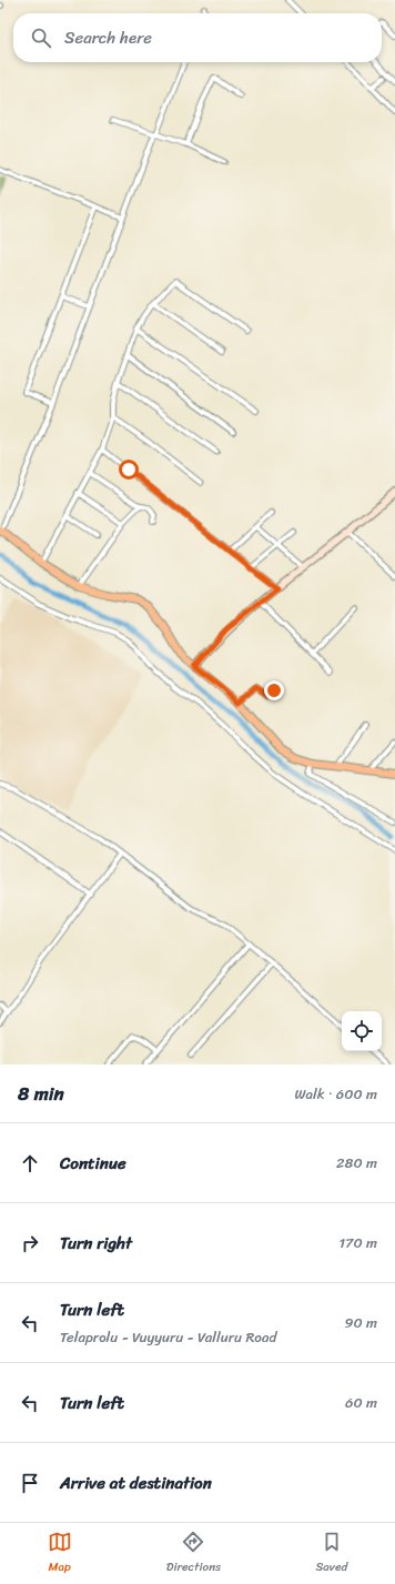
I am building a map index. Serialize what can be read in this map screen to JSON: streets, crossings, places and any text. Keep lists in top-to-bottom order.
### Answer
{
  "page": {
    "search": "Search here",
    "heading": ["8 min", "Walk · 600 m"],
    "list": [
      ["Continue", "280 m"],
      ["Turn right", "170 m"],
      ["Turn left", "Telaprolu - Vuyyuru - Valluru Road", "90 m"],
      ["Turn left", "60 m"],
      "Arrive at destination"
    ],
    "nav": ["Map", "Directions", "Saved"]
  }
}
